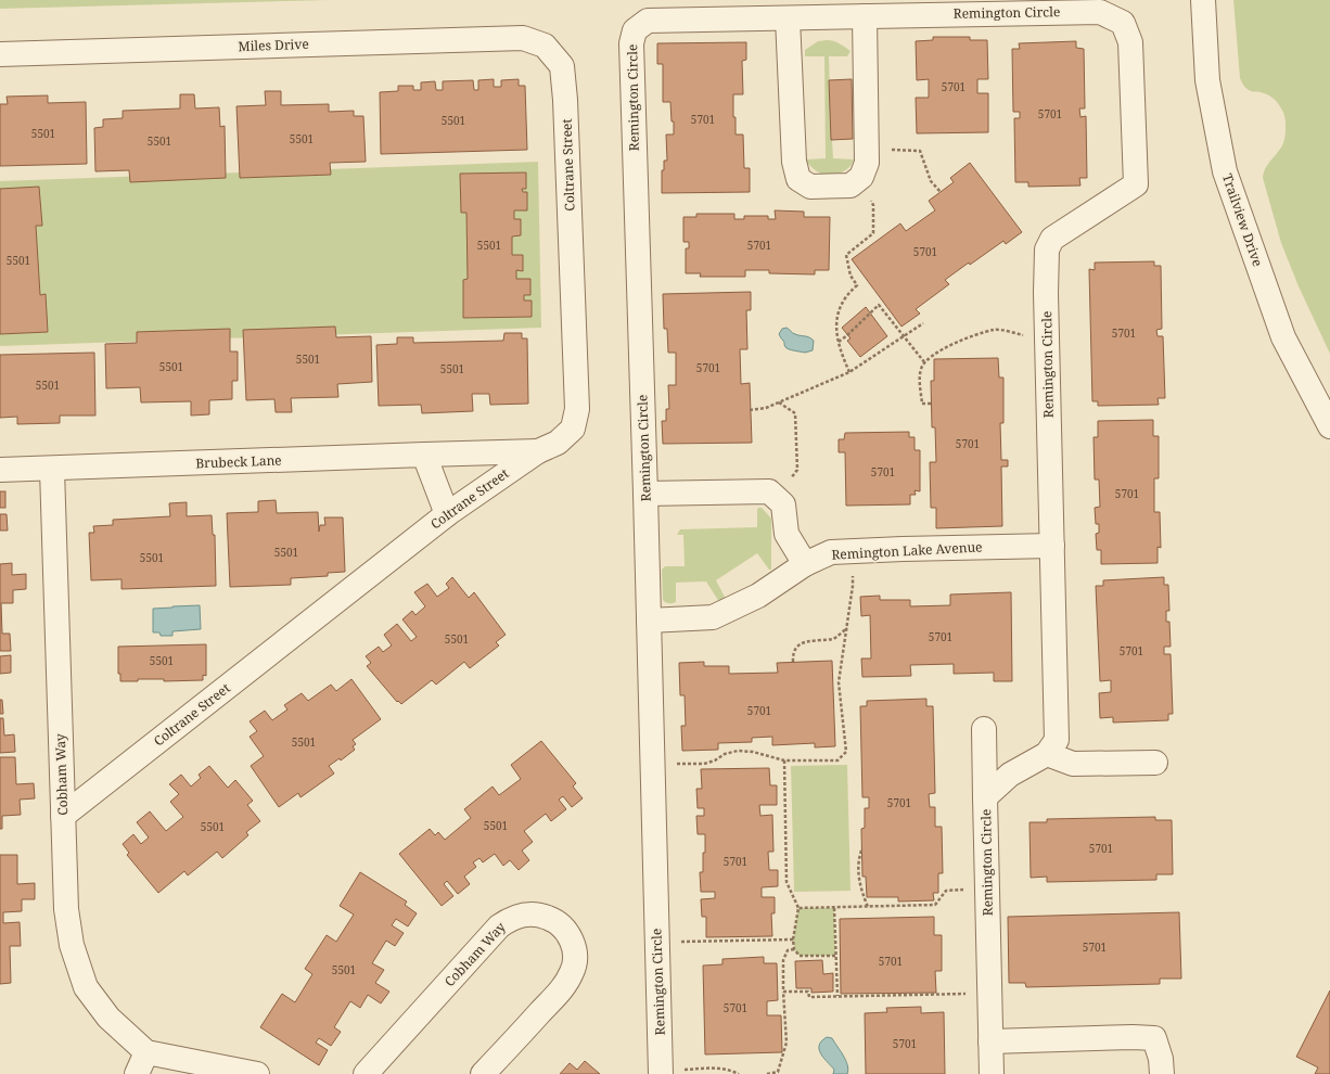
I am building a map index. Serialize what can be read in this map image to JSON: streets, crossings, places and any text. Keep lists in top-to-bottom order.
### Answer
{
  "streets": {
    "street": [
      "Remington Circle",
      "Miles Drive",
      "Coltrane Street",
      "Trailview Drive",
      "Brubeck Lane",
      "Remington Lake Avenue",
      "Cobham Way"
    ]
  },
  "crossings": [
    ["Remington Circle", "Remington Lake Avenue"],
    ["Miles Drive", "Coltrane Street"],
    ["Coltrane Street", "Brubeck Lane"],
    ["Coltrane Street", "Cobham Way"],
    ["Brubeck Lane", "Cobham Way"]
  ],
  "house_numbers": [
    "5701",
    "5701",
    "5701",
    "5501",
    "5501",
    "5501",
    "5501",
    "5501",
    "5701",
    "5701",
    "5501",
    "5701",
    "5501",
    "5501",
    "5701",
    "5501",
    "5501",
    "5701",
    "5701",
    "5701",
    "5501",
    "5501",
    "5701",
    "5501",
    "5701",
    "5501",
    "5701",
    "5501",
    "5701",
    "5501",
    "5501",
    "5701",
    "5701",
    "5701",
    "5701",
    "5501",
    "5701",
    "5701"
  ]
}
